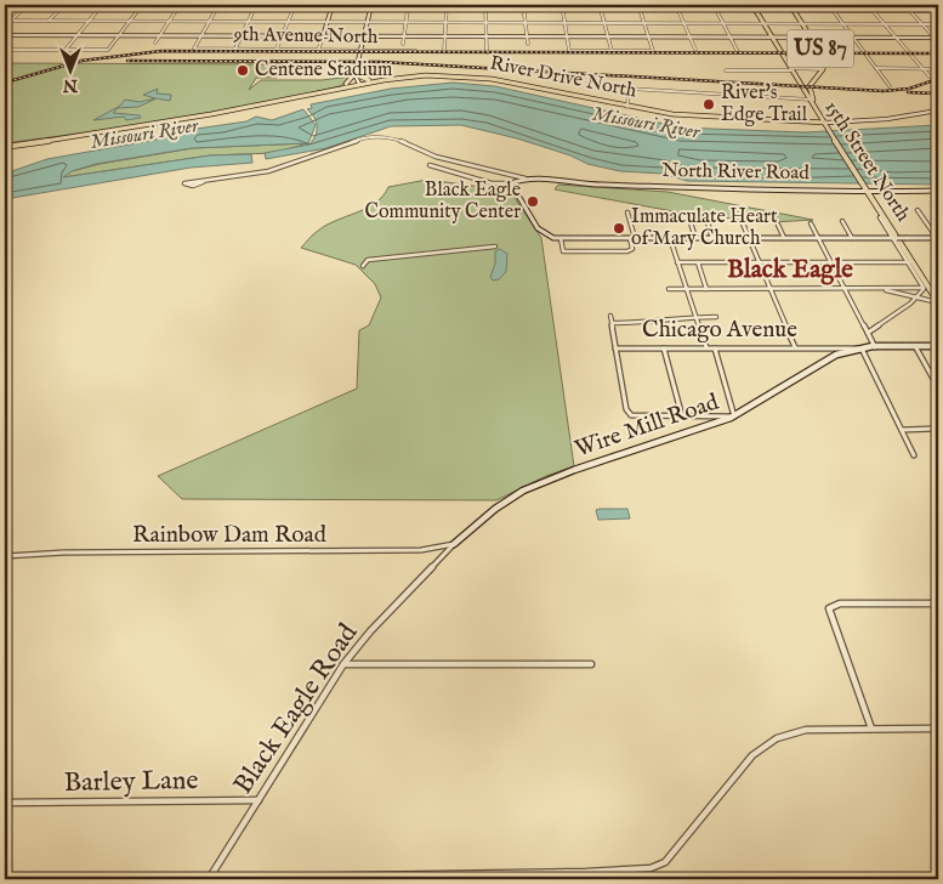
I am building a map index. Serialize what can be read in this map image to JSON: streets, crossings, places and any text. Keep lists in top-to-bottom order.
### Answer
{
  "streets": {
    "main road": ["US 87", "River Drive North", "15th Street North"],
    "street": [
      "9th Avenue North",
      "North River Road",
      "Chicago Avenue",
      "Wire Mill Road",
      "Rainbow Dam Road",
      "Black Eagle Road",
      "Barley Lane"
    ]
  },
  "crossings": [
    ["US 87", "15th Street North"],
    ["River Drive North", "15th Street North"],
    ["15th Street North", "North River Road"],
    ["Chicago Avenue", "Wire Mill Road"],
    ["Wire Mill Road", "Rainbow Dam Road"],
    ["Wire Mill Road", "Black Eagle Road"],
    ["Rainbow Dam Road", "Black Eagle Road"],
    ["Black Eagle Road", "Barley Lane"]
  ],
  "districts": ["Black Eagle"],
  "water": ["Missouri River"],
  "places": [
    "Centene Stadium",
    "River's Edge Trail",
    "Black Eagle Community Center",
    "Immaculate Heart of Mary Church"
  ],
  "north": "bottom"
}
